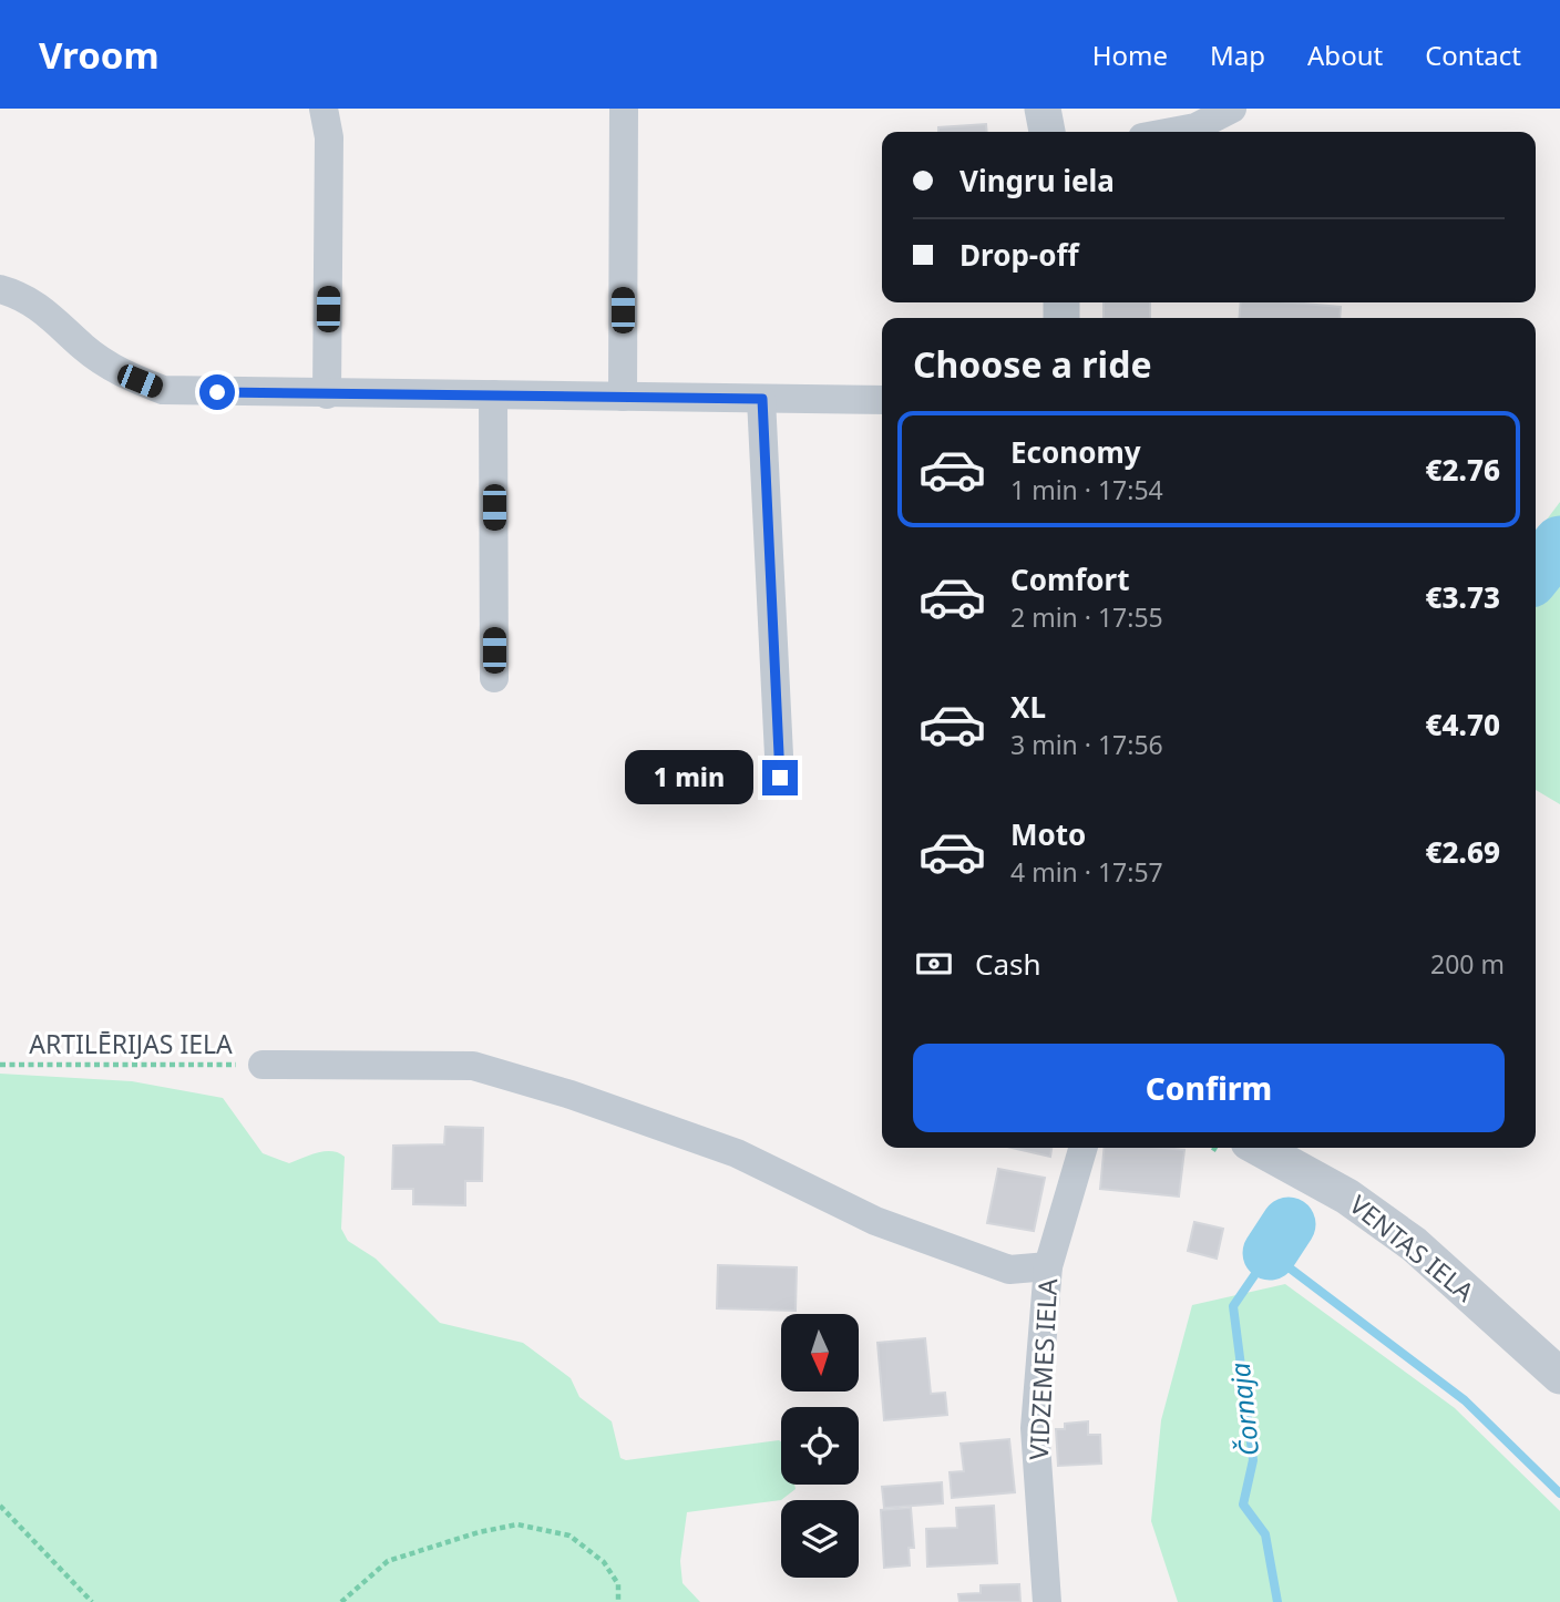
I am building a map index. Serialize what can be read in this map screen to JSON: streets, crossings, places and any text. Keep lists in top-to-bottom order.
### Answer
{
  "streets": {
    "street": ["VENTAS IELA", "VIDZEMES IELA"],
    "path": ["ARTILĒRIJAS IELA"]
  },
  "water": ["Čornaja"],
  "north": "bottom",
  "page": {
    "header": "Vroom",
    "nav": [
      "Home",
      "Map",
      "About",
      "Contact"
    ],
    "banner": ["Vingru iela", "Drop-off"],
    "heading": "Choose a ride",
    "list": [
      {
        "name": "Economy",
        "note": "1 min · 17:54",
        "value": "€2.76"
      },
      {
        "name": "Comfort",
        "note": "2 min · 17:55",
        "value": "€3.73"
      },
      {
        "name": "XL",
        "note": "3 min · 17:56",
        "value": "€4.70"
      },
      {
        "name": "Moto",
        "note": "4 min · 17:57",
        "value": "€2.69"
      }
    ],
    "bubble": "1 min",
    "pay": ["Cash", "200 m"],
    "buttons": "Confirm"
  }
}
